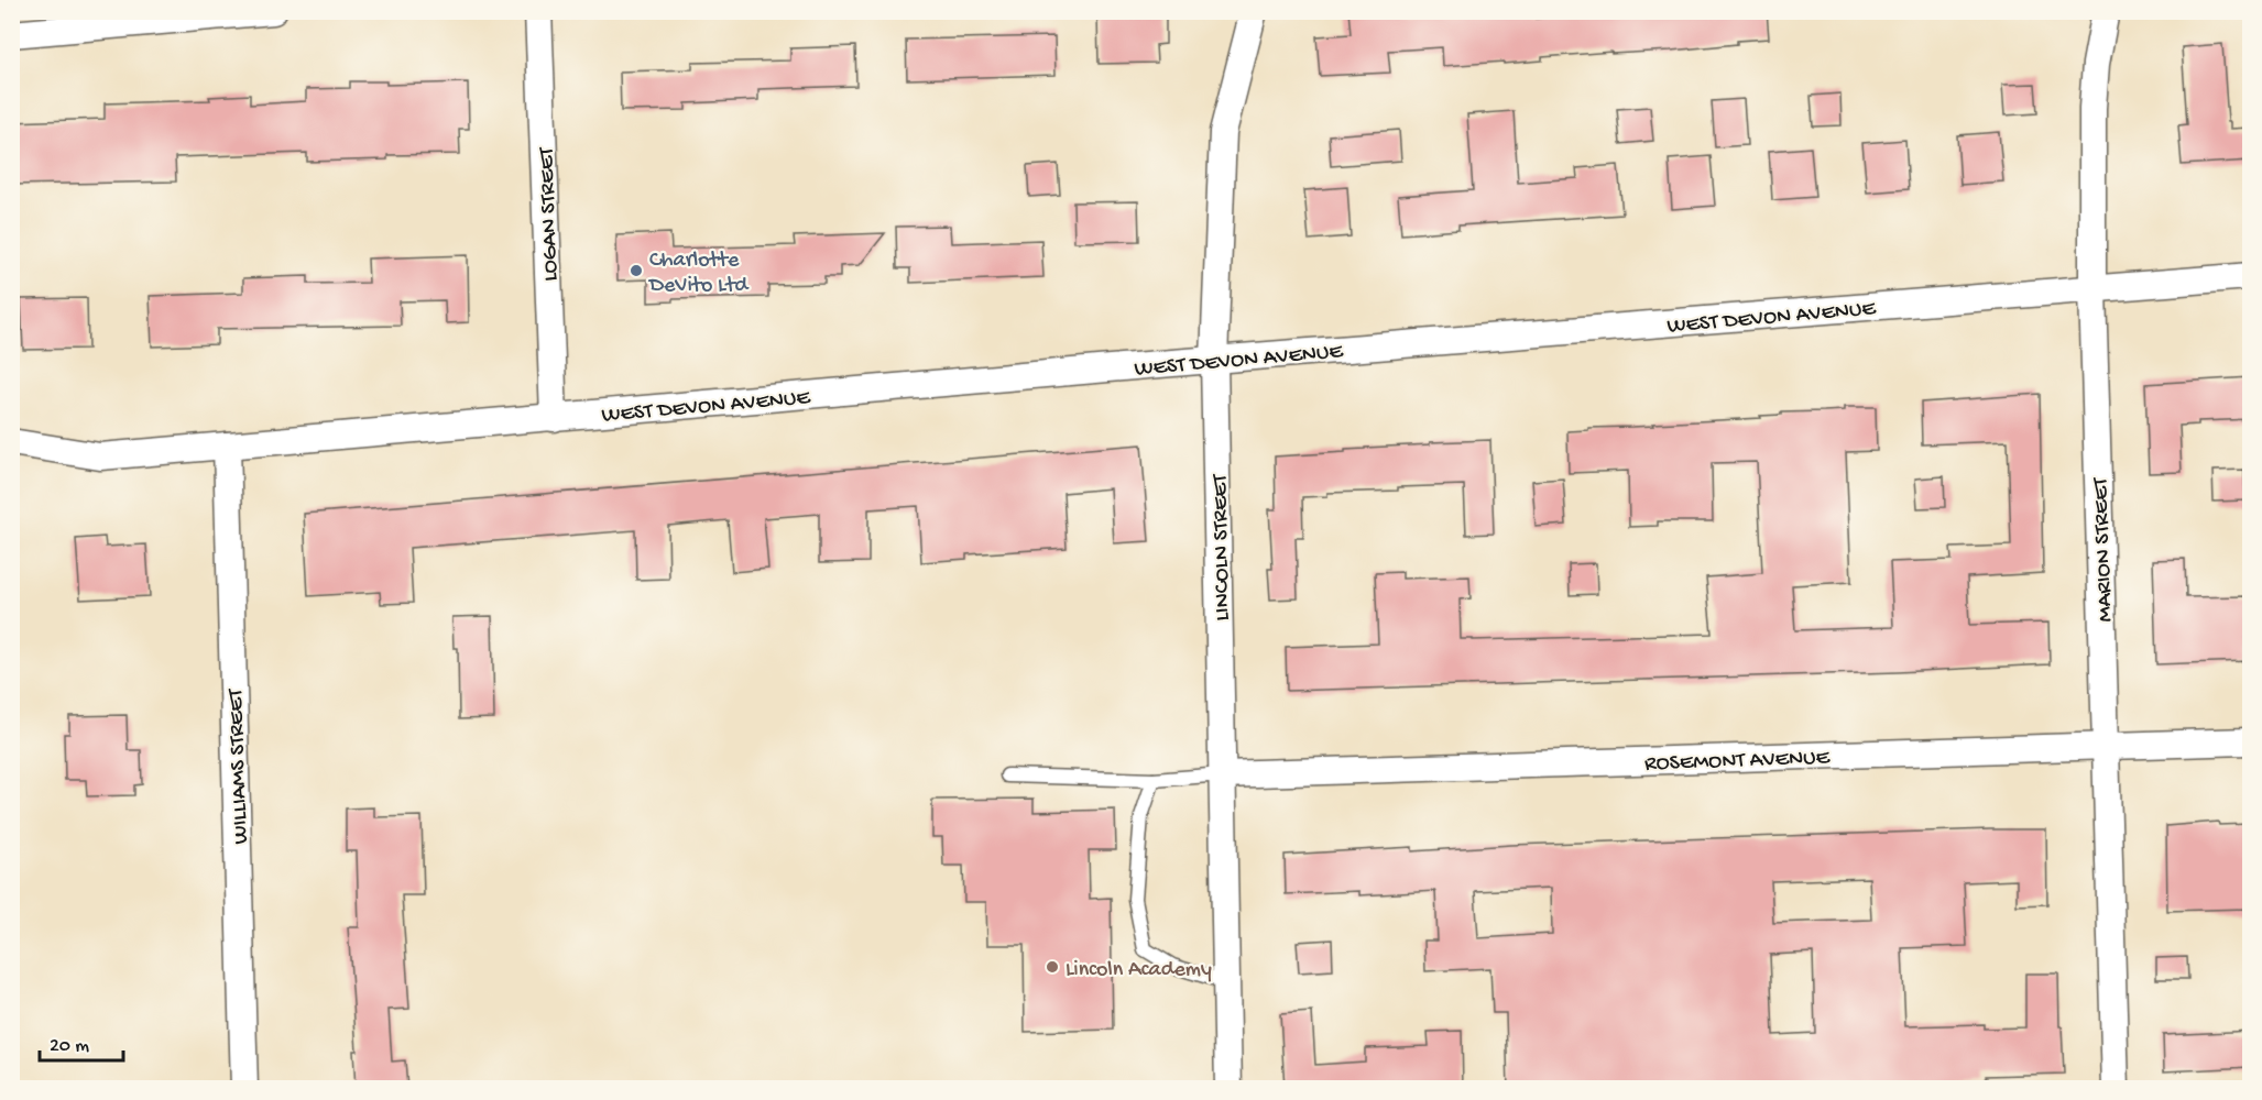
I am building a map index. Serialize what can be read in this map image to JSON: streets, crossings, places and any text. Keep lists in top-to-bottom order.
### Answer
{
  "streets": {
    "street": [
      "LOGAN STREET",
      "WEST DEVON AVENUE",
      "LINCOLN STREET",
      "MARION STREET",
      "ROSEMONT AVENUE",
      "WILLIAMS STREET"
    ]
  },
  "crossings": [
    ["LOGAN STREET", "WEST DEVON AVENUE"],
    ["WEST DEVON AVENUE", "LINCOLN STREET"],
    ["WEST DEVON AVENUE", "MARION STREET"],
    ["WEST DEVON AVENUE", "WILLIAMS STREET"],
    ["LINCOLN STREET", "ROSEMONT AVENUE"],
    ["MARION STREET", "ROSEMONT AVENUE"]
  ],
  "places": ["Charlotte DeVito Ltd", "Lincoln Academy"],
  "scale_bar": "20 m"
}
